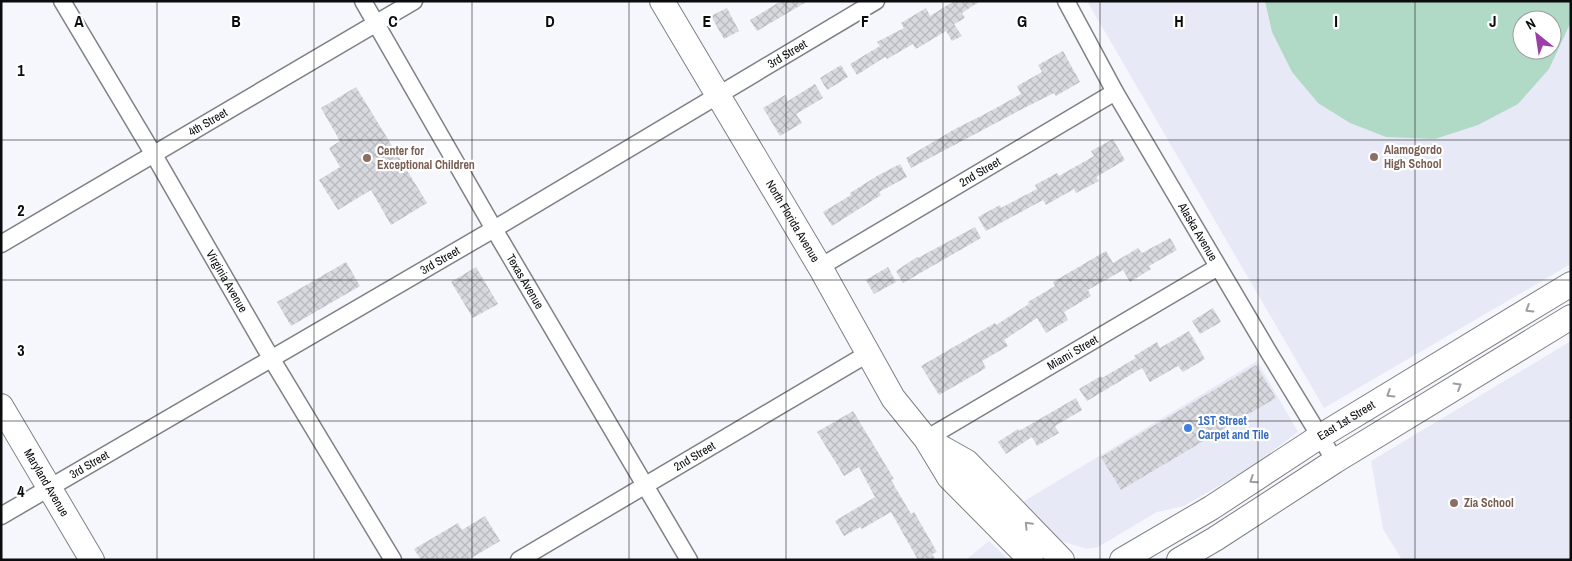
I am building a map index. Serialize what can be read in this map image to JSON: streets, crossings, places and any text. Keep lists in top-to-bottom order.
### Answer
{
  "streets": {
    "main road": ["North Florida Avenue", "East 1st Street", "Maryland Avenue"],
    "street": [
      "3rd Street",
      "4th Street",
      "2nd Street",
      "Alaska Avenue",
      "Virginia Avenue",
      "Texas Avenue",
      "Miami Street"
    ]
  },
  "crossings": [
    ["3rd Street", "North Florida Avenue"],
    ["3rd Street", "Virginia Avenue"],
    ["3rd Street", "Texas Avenue"],
    ["3rd Street", "Maryland Avenue"],
    ["4th Street", "Virginia Avenue"],
    ["4th Street", "Texas Avenue"],
    ["2nd Street", "North Florida Avenue"],
    ["2nd Street", "Alaska Avenue"],
    ["2nd Street", "Texas Avenue"],
    ["North Florida Avenue", "Miami Street"],
    ["Alaska Avenue", "Miami Street"],
    ["Alaska Avenue", "East 1st Street"]
  ],
  "places": [
    "Alamogordo High School",
    "Center for Exceptional Children",
    "1ST Street Carpet and Tile",
    "Zia School"
  ],
  "north": "top left",
  "grid": {
    "columns": [
      "A",
      "B",
      "C",
      "D",
      "E",
      "F",
      "G",
      "H",
      "I",
      "J"
    ],
    "rows": [
      "1",
      "2",
      "3",
      "4"
    ]
  }
}
